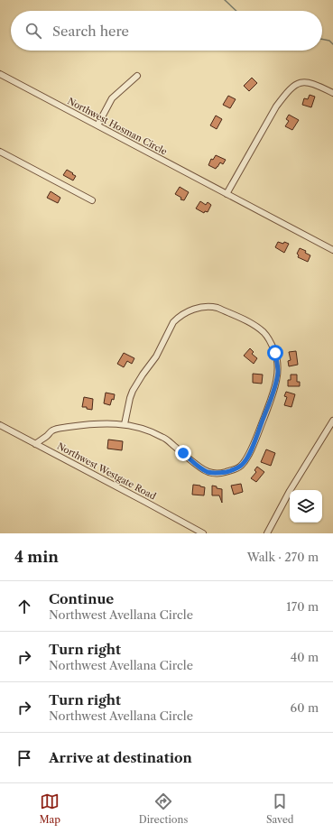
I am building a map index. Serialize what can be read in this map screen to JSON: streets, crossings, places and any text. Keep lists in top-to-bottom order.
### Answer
{
  "streets": {
    "street": ["Northwest Hosman Circle", "Northwest Westgate Road"]
  },
  "page": {
    "search": "Search here",
    "heading": ["4 min", "Walk · 270 m"],
    "list": [
      ["Continue", "Northwest Avellana Circle", "170 m"],
      ["Turn right", "Northwest Avellana Circle", "40 m"],
      ["Turn right", "Northwest Avellana Circle", "60 m"],
      "Arrive at destination"
    ],
    "nav": ["Map", "Directions", "Saved"]
  }
}
